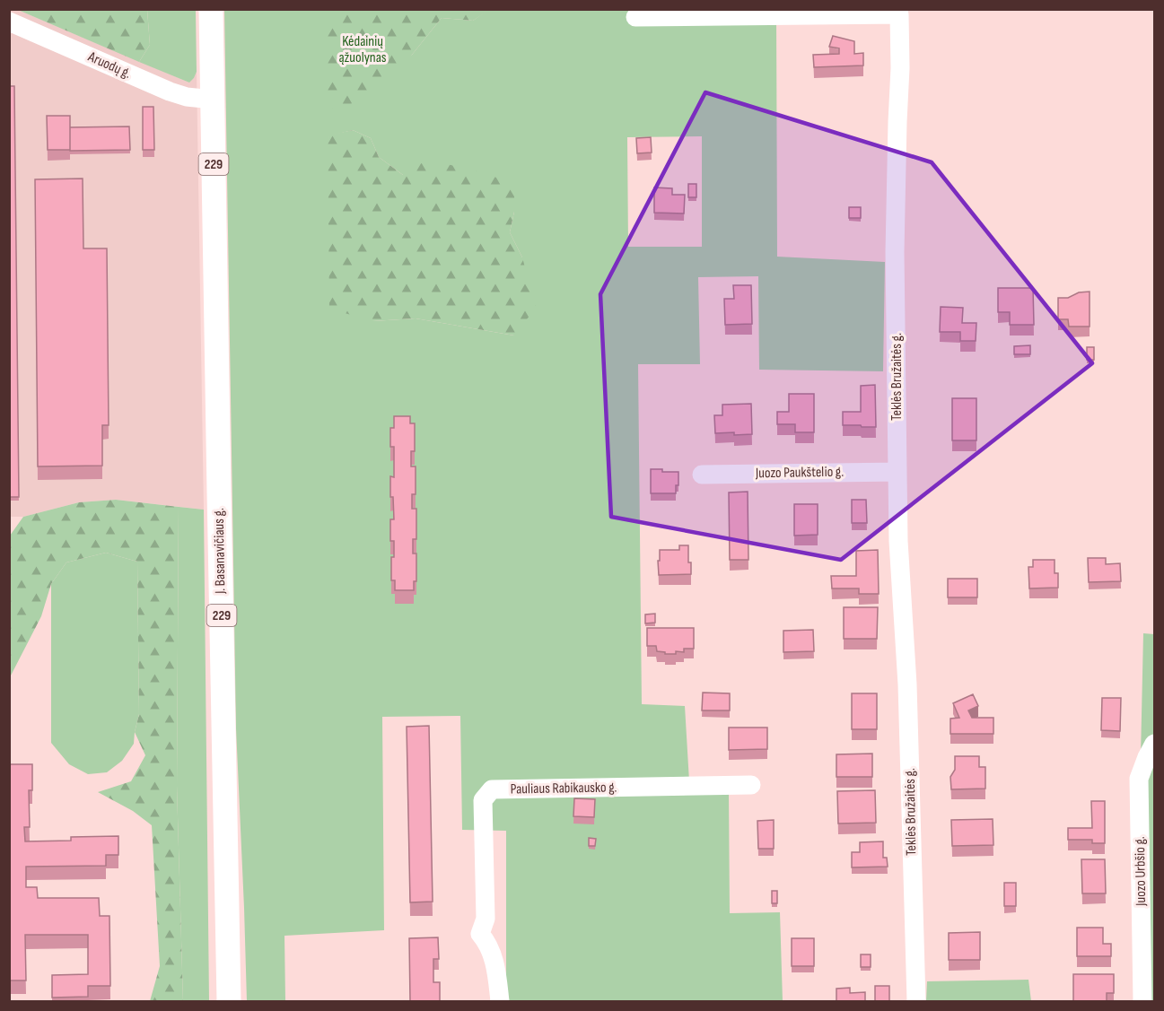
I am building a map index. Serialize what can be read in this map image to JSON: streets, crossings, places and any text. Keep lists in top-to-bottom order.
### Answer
{
  "streets": {
    "main road": ["229", "J. Basanavičiaus g."],
    "street": [
      "Aruodų g.",
      "Teklės Bružaitės g.",
      "Juozo Paukštelio g.",
      "Pauliaus Rabikausko g.",
      "Juozo Urbšio g."
    ]
  },
  "crossings": [
    ["Aruodų g.", "229"],
    ["Aruodų g.", "J. Basanavičiaus g."],
    ["229", "J. Basanavičiaus g."],
    ["Teklės Bružaitės g.", "Juozo Paukštelio g."]
  ],
  "parks": ["Kėdainių ąžuolynas"]
}
